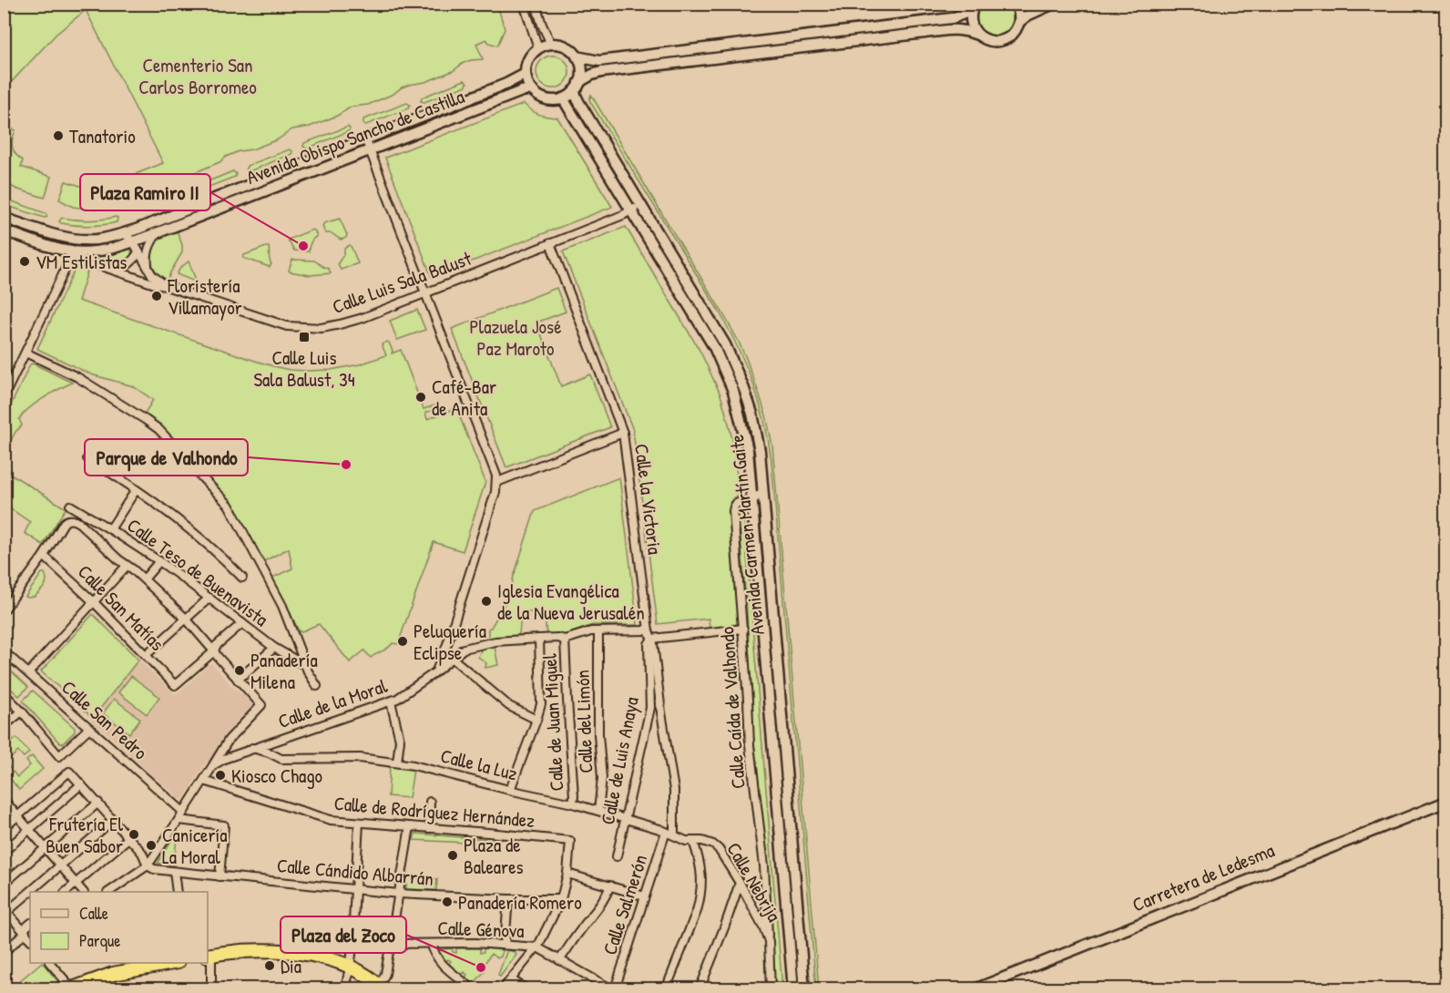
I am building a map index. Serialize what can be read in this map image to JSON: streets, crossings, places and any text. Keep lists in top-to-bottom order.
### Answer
{
  "streets": {
    "main road": ["Avenida Obispo Sancho de Castilla", "Avenida Carmen Martín Gaite", "Carretera de Ledesma"],
    "street": [
      "Calle Luis Sala Balust",
      "Calle la Victoria",
      "Calle Teso de Buenavista",
      "Calle San Matías",
      "Calle de la Moral",
      "Calle Caída de Valhondo",
      "Calle San Pedro",
      "Calle del Limón",
      "Calle de Juan Miguel",
      "Calle de Luis Anaya",
      "Calle la Luz",
      "Calle de Rodríguez Hernández",
      "Calle Cándido Albarrán",
      "Calle Nebrija",
      "Calle Salmerón",
      "Calle Génova"
    ]
  },
  "crossings": [
    ["Avenida Obispo Sancho de Castilla", "Calle Luis Sala Balust"],
    ["Avenida Obispo Sancho de Castilla", "Avenida Carmen Martín Gaite"],
    ["Calle Luis Sala Balust", "Calle la Victoria"],
    ["Calle Luis Sala Balust", "Avenida Carmen Martín Gaite"],
    ["Calle la Victoria", "Calle de la Moral"],
    ["Calle la Victoria", "Calle de Luis Anaya"],
    ["Calle la Victoria", "Calle la Luz"],
    ["Avenida Carmen Martín Gaite", "Calle Caída de Valhondo"],
    ["Calle de la Moral", "Calle del Limón"],
    ["Calle de la Moral", "Calle de Juan Miguel"],
    ["Calle de la Moral", "Calle la Luz"],
    ["Calle Caída de Valhondo", "Calle Nebrija"],
    ["Calle del Limón", "Calle la Luz"],
    ["Calle de Juan Miguel", "Calle la Luz"],
    ["Calle de Luis Anaya", "Calle la Luz"],
    ["Calle la Luz", "Calle Nebrija"],
    ["Calle la Luz", "Calle Salmerón"]
  ],
  "parks": ["Cementerio San Carlos Borromeo", "Plazuela José Paz Maroto"],
  "places": {
    "other": [
      "Tanatorio",
      "Plaza Ramiro II",
      "VM Estilistas",
      "Floristería Villamayor",
      "Café-Bar de Anita",
      "Parque de Valhondo",
      "Iglesia Evangélica de la Nueva Jerusalén",
      "Peluquería Eclipse",
      "Panadería Milena",
      "Kiosco Chago",
      "Frutería El Buen Sabor",
      "Canicería La Moral",
      "Plaza de Baleares",
      "Panadería Romero",
      "Dia",
      "Plaza del Zoco"
    ],
    "transit": ["Calle Luis Sala Balust, 34"]
  },
  "legend": ["Calle", "Parque"]
}
